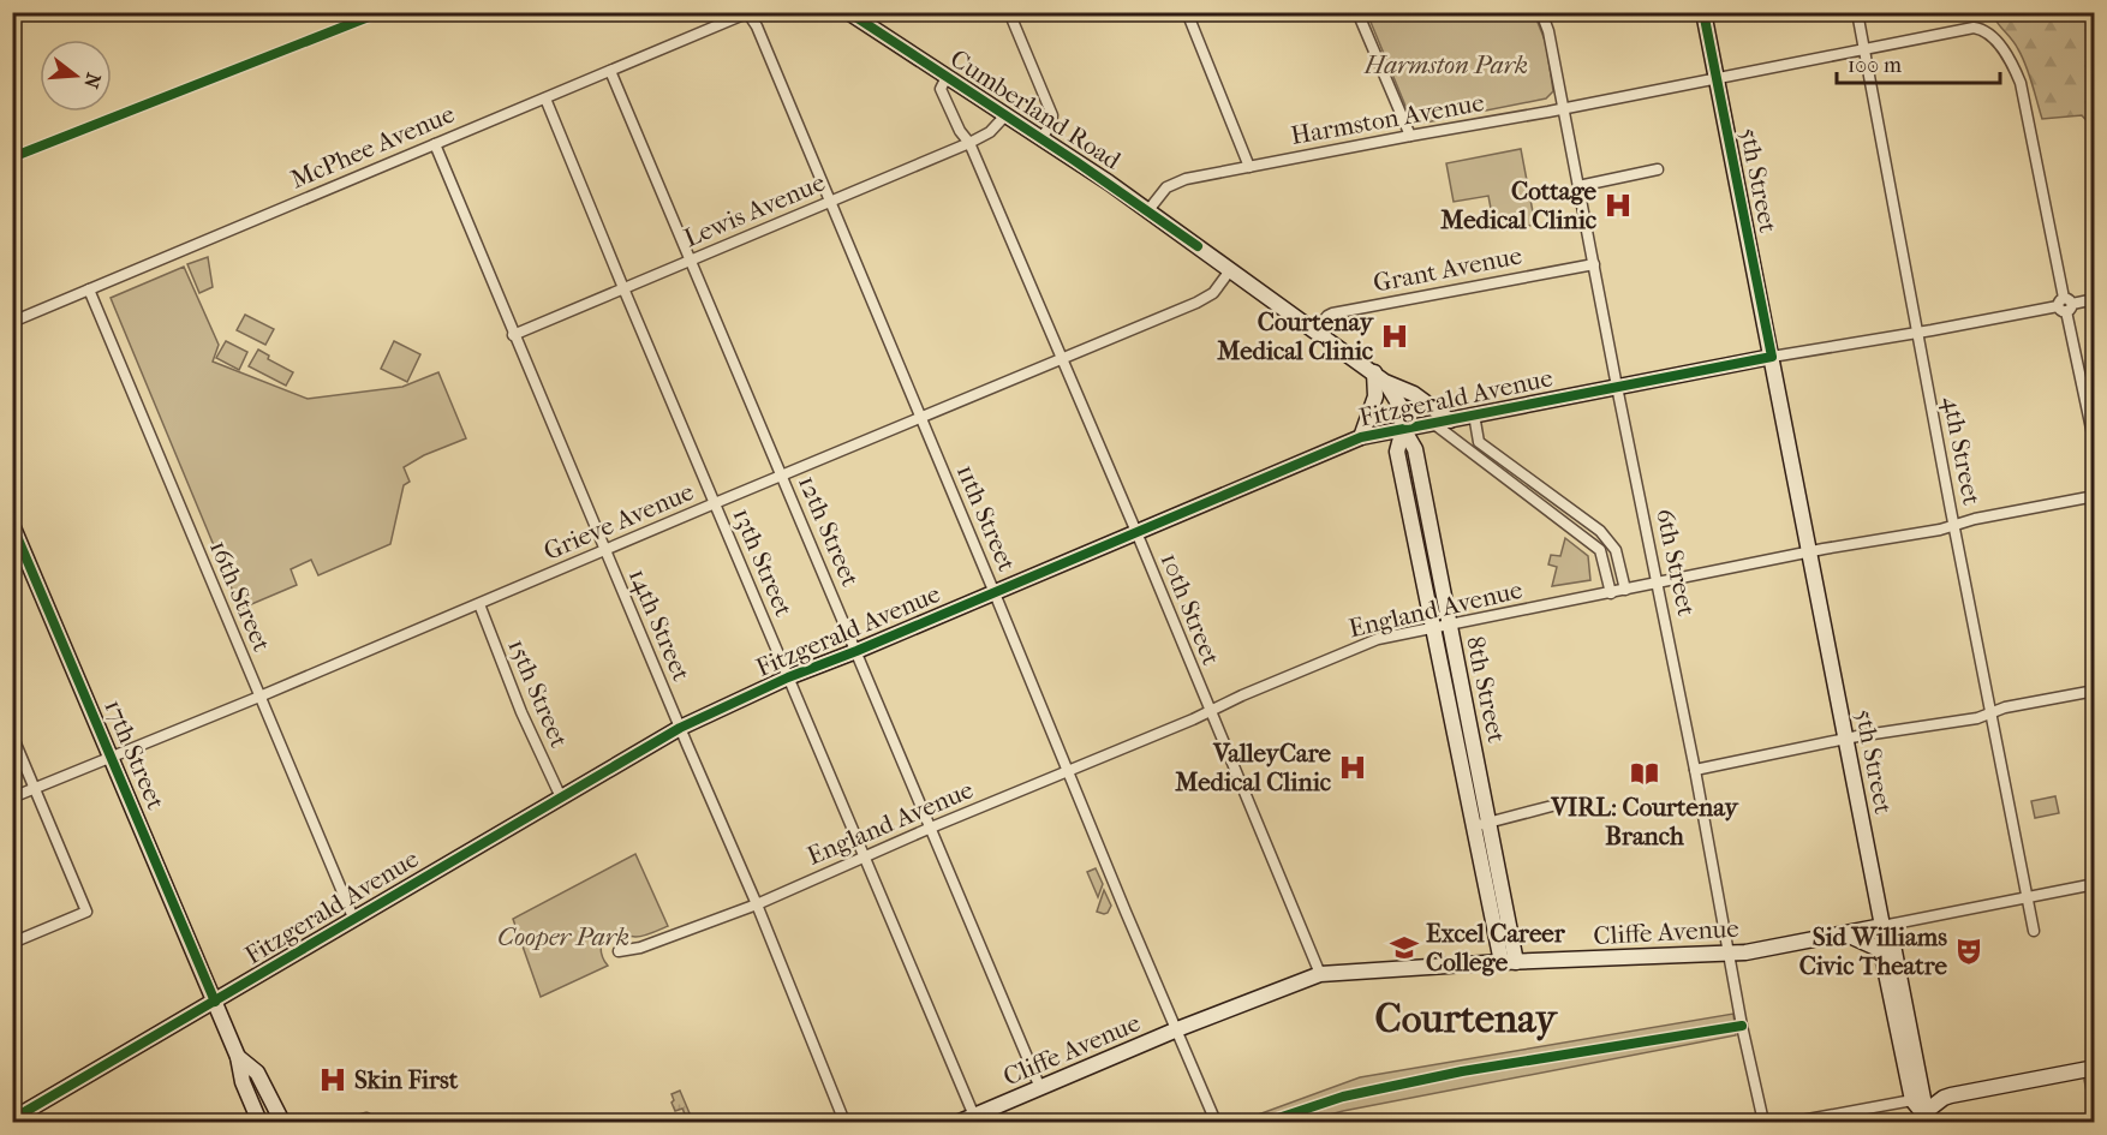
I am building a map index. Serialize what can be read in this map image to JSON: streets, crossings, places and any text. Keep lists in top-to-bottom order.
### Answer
{
  "streets": {
    "street": [
      "Cumberland Road",
      "Harmston Avenue",
      "McPhee Avenue",
      "5th Street",
      "Lewis Avenue",
      "Grant Avenue",
      "Fitzgerald Avenue",
      "4th Street",
      "11th Street",
      "Grieve Avenue",
      "12th Street",
      "13th Street",
      "6th Street",
      "16th Street",
      "10th Street",
      "England Avenue",
      "14th Street",
      "8th Street",
      "15th Street",
      "17th Street",
      "Cliffe Avenue"
    ]
  },
  "crossings": [
    ["Cumberland Road", "Harmston Avenue"],
    ["Cumberland Road", "Lewis Avenue"],
    ["Cumberland Road", "Grant Avenue"],
    ["Cumberland Road", "Fitzgerald Avenue"],
    ["Cumberland Road", "Grieve Avenue"],
    ["Cumberland Road", "10th Street"],
    ["Cumberland Road", "8th Street"],
    ["Harmston Avenue", "5th Street"],
    ["Harmston Avenue", "Fitzgerald Avenue"],
    ["Harmston Avenue", "4th Street"],
    ["Harmston Avenue", "6th Street"],
    ["McPhee Avenue", "11th Street"],
    ["McPhee Avenue", "12th Street"],
    ["McPhee Avenue", "13th Street"],
    ["McPhee Avenue", "16th Street"],
    ["McPhee Avenue", "14th Street"],
    ["5th Street", "Fitzgerald Avenue"],
    ["5th Street", "England Avenue"],
    ["5th Street", "Cliffe Avenue"],
    ["Lewis Avenue", "11th Street"],
    ["Lewis Avenue", "12th Street"],
    ["Lewis Avenue", "13th Street"],
    ["Lewis Avenue", "10th Street"],
    ["Lewis Avenue", "14th Street"],
    ["Grant Avenue", "6th Street"],
    ["Fitzgerald Avenue", "4th Street"],
    ["Fitzgerald Avenue", "11th Street"],
    ["Fitzgerald Avenue", "12th Street"],
    ["Fitzgerald Avenue", "13th Street"],
    ["Fitzgerald Avenue", "6th Street"],
    ["Fitzgerald Avenue", "16th Street"],
    ["Fitzgerald Avenue", "10th Street"],
    ["Fitzgerald Avenue", "14th Street"],
    ["Fitzgerald Avenue", "8th Street"],
    ["Fitzgerald Avenue", "15th Street"],
    ["Fitzgerald Avenue", "17th Street"],
    ["4th Street", "England Avenue"],
    ["4th Street", "Cliffe Avenue"],
    ["11th Street", "Grieve Avenue"],
    ["11th Street", "England Avenue"],
    ["11th Street", "Cliffe Avenue"],
    ["Grieve Avenue", "12th Street"],
    ["Grieve Avenue", "13th Street"],
    ["Grieve Avenue", "16th Street"],
    ["Grieve Avenue", "10th Street"],
    ["Grieve Avenue", "14th Street"],
    ["Grieve Avenue", "15th Street"],
    ["Grieve Avenue", "17th Street"],
    ["12th Street", "England Avenue"],
    ["12th Street", "Cliffe Avenue"],
    ["13th Street", "England Avenue"],
    ["13th Street", "Cliffe Avenue"],
    ["6th Street", "England Avenue"],
    ["6th Street", "Cliffe Avenue"],
    ["10th Street", "England Avenue"],
    ["10th Street", "Cliffe Avenue"],
    ["England Avenue", "14th Street"],
    ["England Avenue", "8th Street"],
    ["8th Street", "Cliffe Avenue"]
  ],
  "districts": ["Courtenay"],
  "parks": ["Harmston Park", "Cooper Park"],
  "places": {
    "hospital": [
      "Cottage Medical Clinic",
      "Courtenay Medical Clinic",
      "ValleyCare Medical Clinic",
      "Skin First"
    ],
    "library": ["VIRL: Courtenay Branch"],
    "school or university": ["Excel Career College"],
    "theatre": ["Sid Williams Civic Theatre"]
  },
  "scale_bar": "100 m",
  "north": "right"
}
